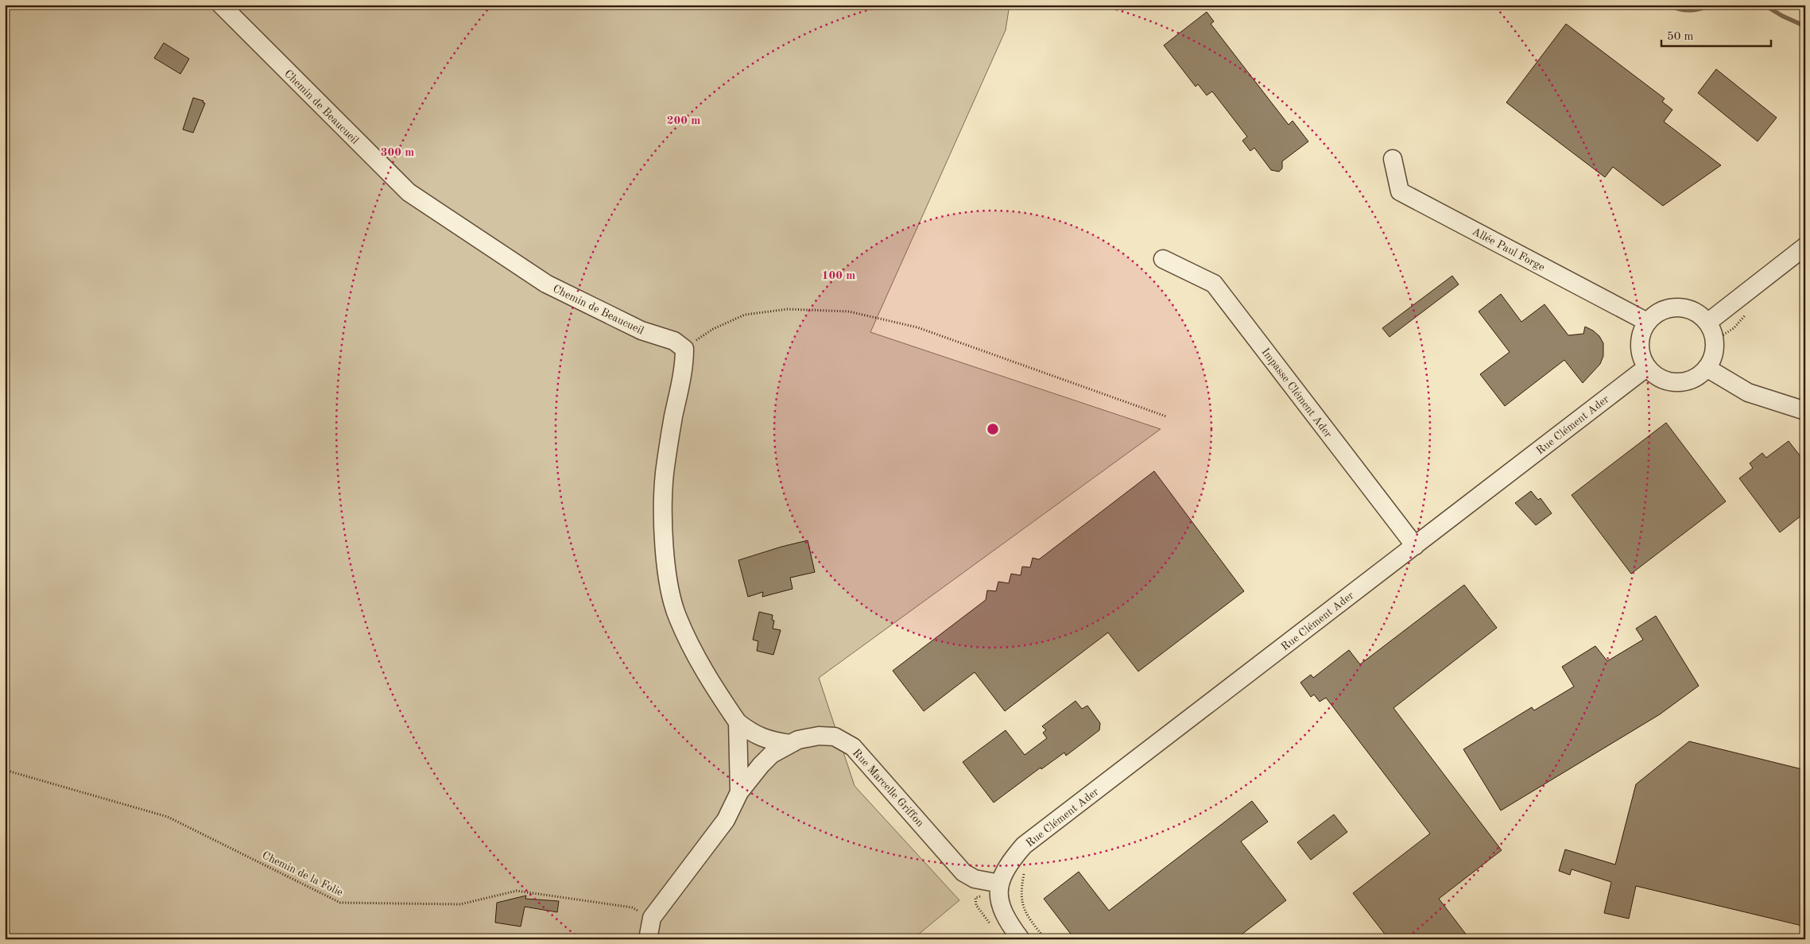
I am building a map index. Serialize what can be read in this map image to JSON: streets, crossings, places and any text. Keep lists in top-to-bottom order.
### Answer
{
  "streets": {
    "street": [
      "Chemin de Beaucueil",
      "Allée Paul Forge",
      "Impasse Clément Ader",
      "Rue Clément Ader",
      "Rue Marcelle Griffon"
    ],
    "path": ["Chemin de la Folie"]
  },
  "crossings": [
    ["Allée Paul Forge", "Rue Clément Ader"],
    ["Impasse Clément Ader", "Rue Clément Ader"],
    ["Rue Clément Ader", "Rue Marcelle Griffon"],
    ["Rue Marcelle Griffon", "Chemin de la Folie"]
  ],
  "scale_bar": "50 m",
  "rings": ["200 m", "300 m", "100 m"]
}
